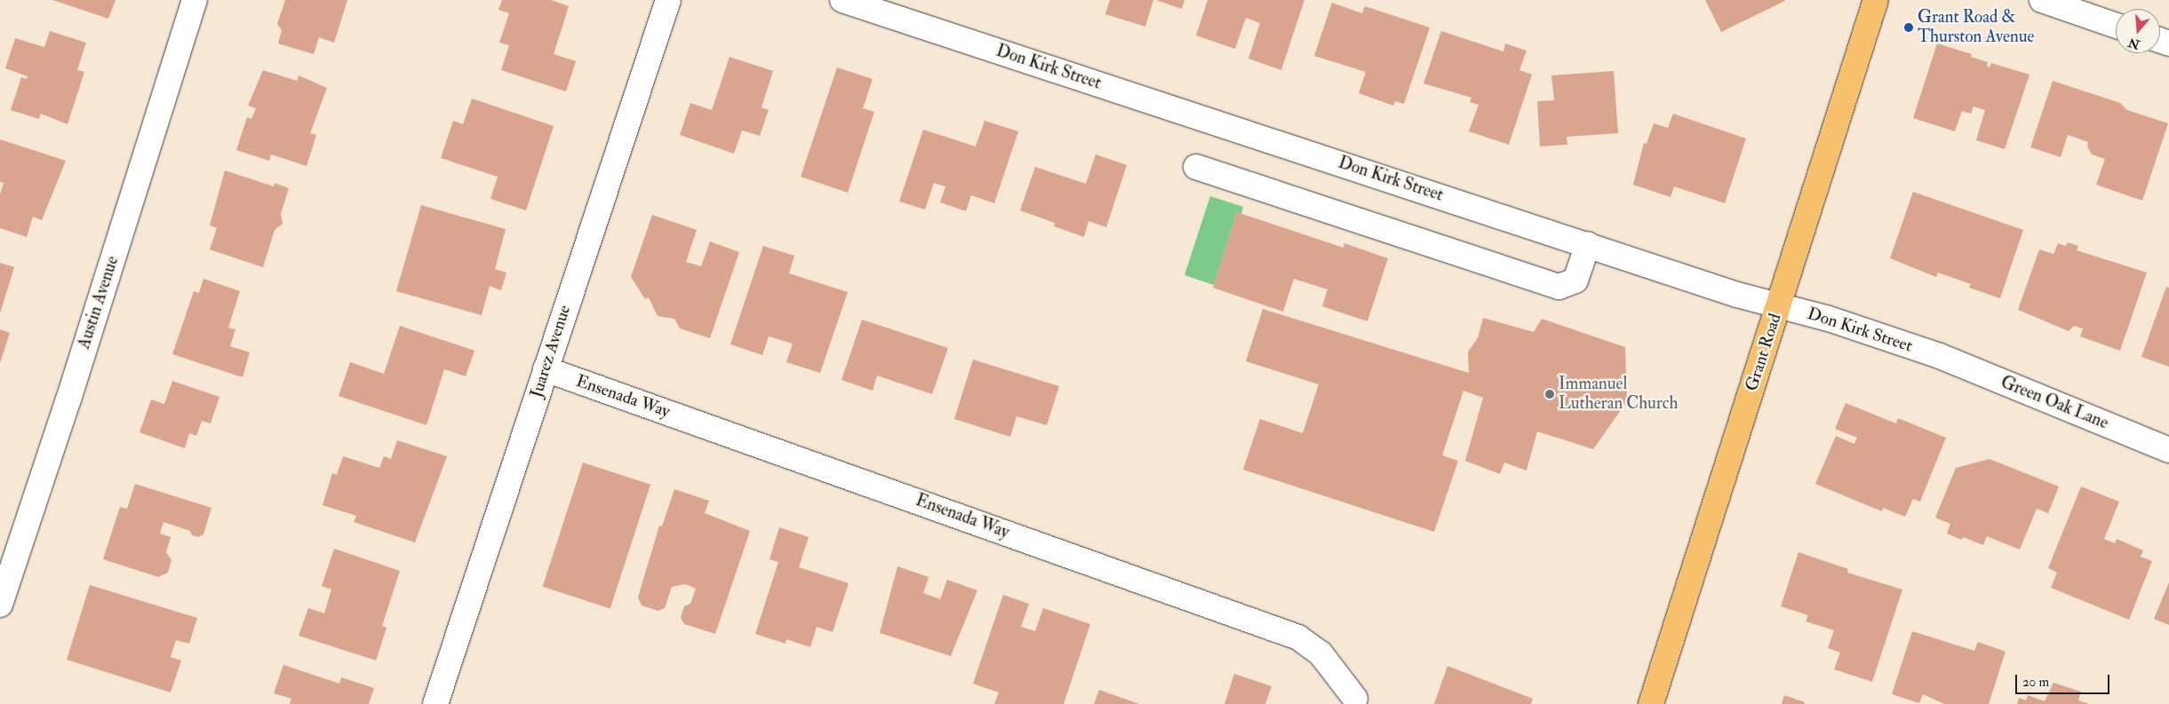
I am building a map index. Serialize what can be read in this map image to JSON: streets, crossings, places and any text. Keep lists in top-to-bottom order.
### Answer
{
  "streets": {
    "main road": ["Grant Road"],
    "street": [
      "Don Kirk Street",
      "Austin Avenue",
      "Juarez Avenue",
      "Ensenada Way",
      "Green Oak Lane"
    ]
  },
  "crossings": [
    ["Don Kirk Street", "Grant Road"],
    ["Don Kirk Street", "Green Oak Lane"],
    ["Juarez Avenue", "Ensenada Way"]
  ],
  "places": ["Grant Road & Thurston Avenue", "Immanuel Lutheran Church"],
  "scale_bar": "20 m",
  "north": "bottom"
}
